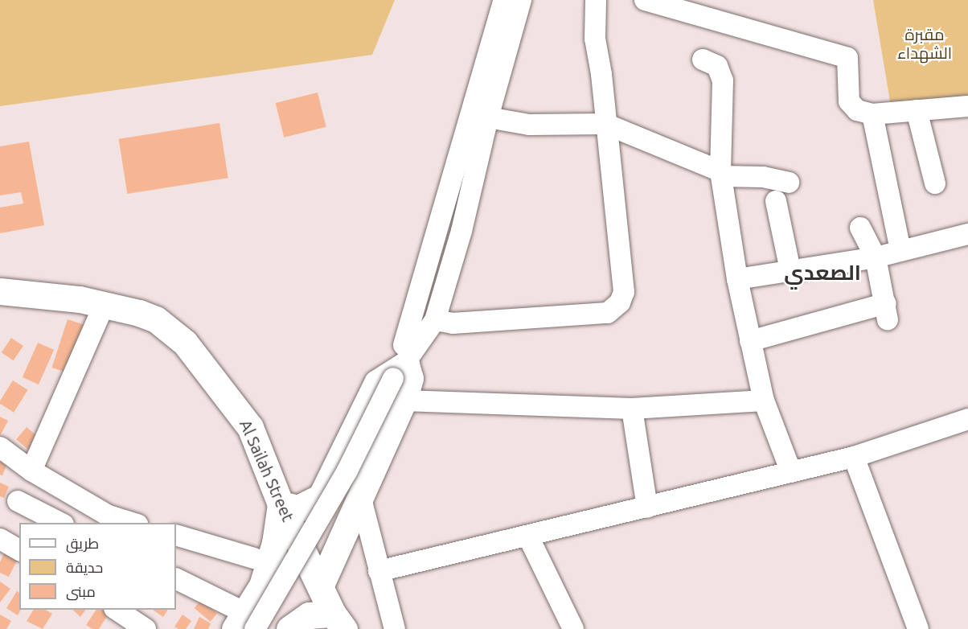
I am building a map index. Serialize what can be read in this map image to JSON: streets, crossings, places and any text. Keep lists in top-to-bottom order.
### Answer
{
  "streets": {
    "main road": ["Al Sailah Street"]
  },
  "districts": ["الصعدي"],
  "parks": ["مقبرة الشهداء"],
  "legend": ["طريق", "حديقة", "مبنى"]
}
